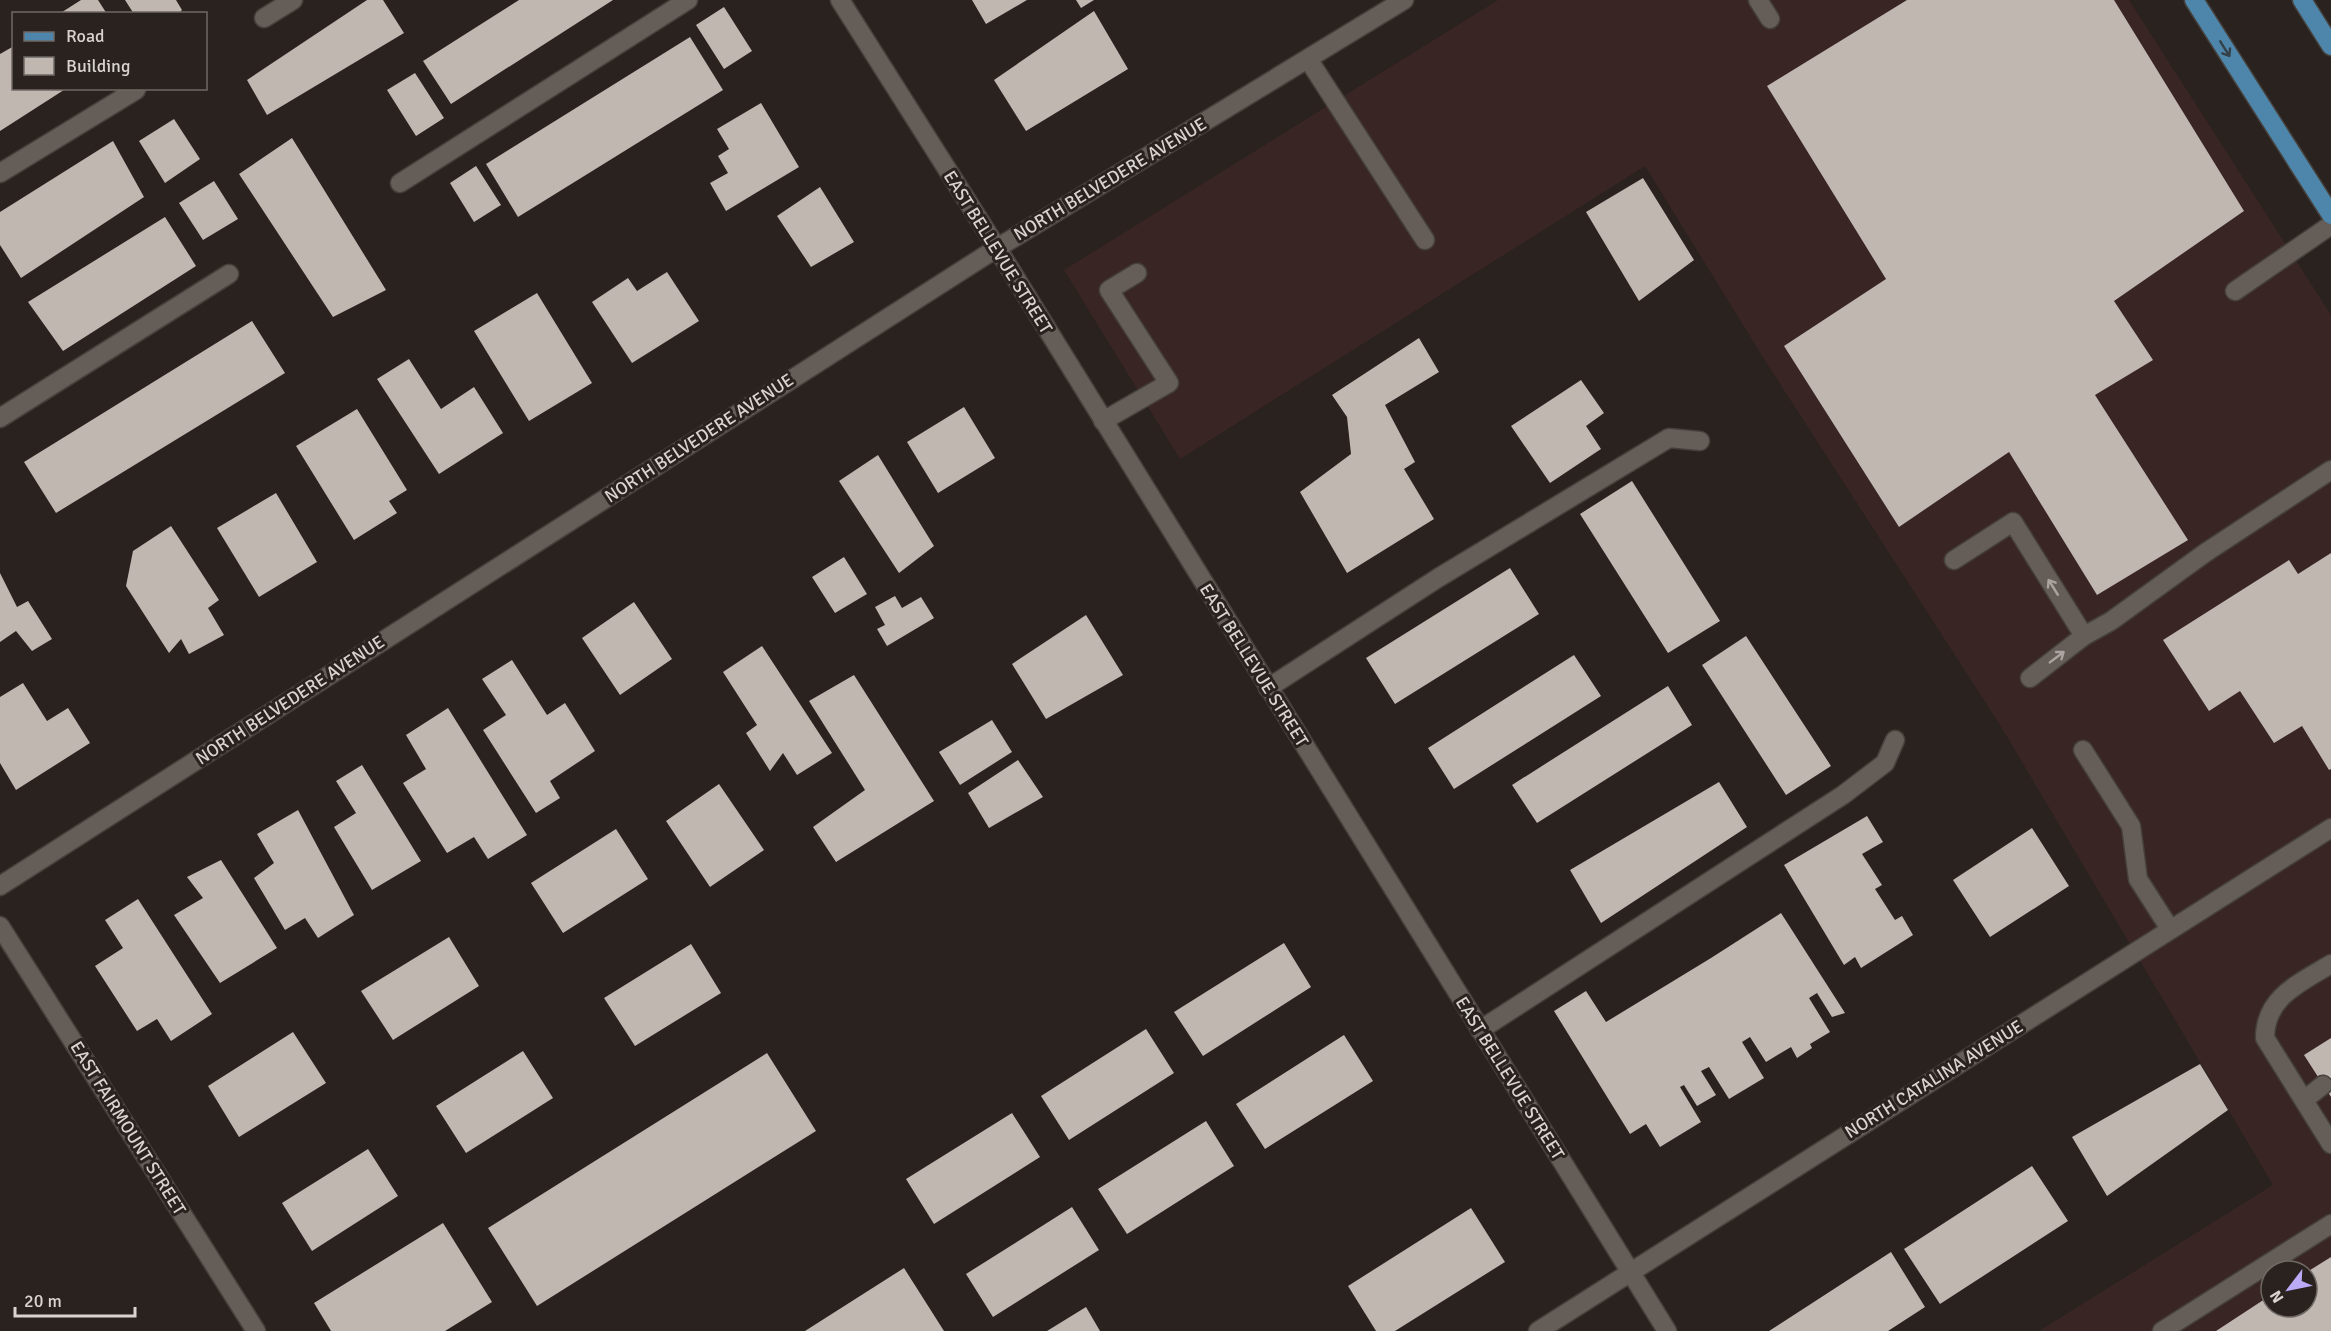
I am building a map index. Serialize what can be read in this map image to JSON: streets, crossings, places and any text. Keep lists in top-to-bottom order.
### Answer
{
  "streets": {
    "street": [
      "NORTH BELVEDERE AVENUE",
      "EAST BELLEVUE STREET",
      "NORTH CATALINA AVENUE",
      "EAST FAIRMOUNT STREET"
    ]
  },
  "crossings": [
    ["NORTH BELVEDERE AVENUE", "EAST BELLEVUE STREET"],
    ["EAST BELLEVUE STREET", "NORTH CATALINA AVENUE"]
  ],
  "legend": ["Road", "Building"],
  "scale_bar": "20 m",
  "north": "bottom left"
}
